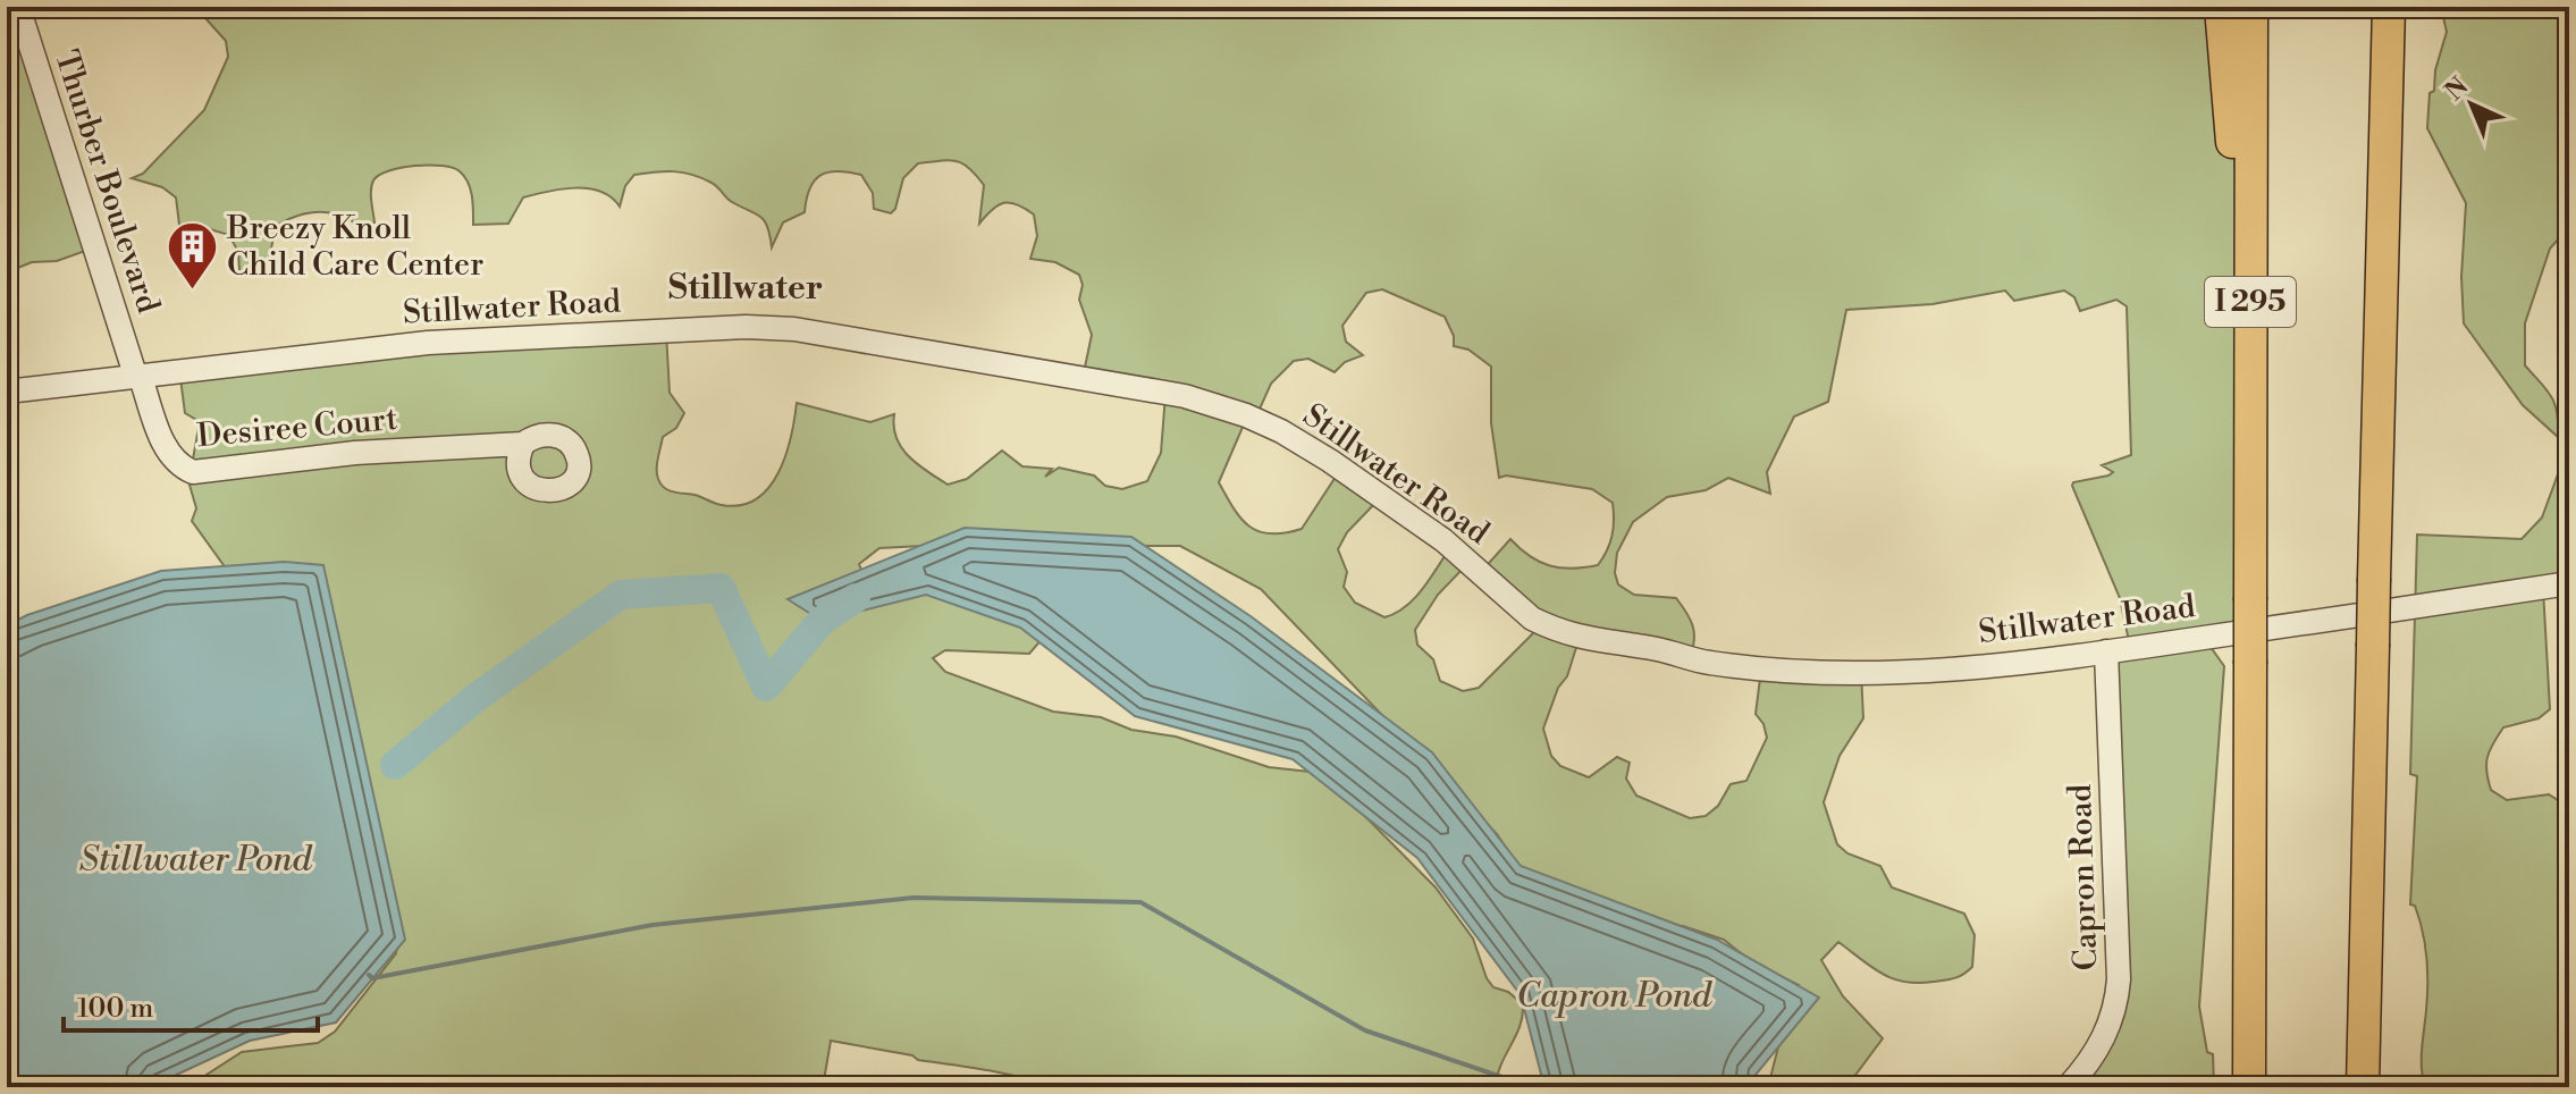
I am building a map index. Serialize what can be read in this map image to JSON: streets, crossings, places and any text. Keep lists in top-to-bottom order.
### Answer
{
  "streets": {
    "highway": ["I 295"],
    "street": [
      "Thurber Boulevard",
      "Stillwater Road",
      "Desiree Court",
      "Capron Road"
    ]
  },
  "crossings": [
    ["Thurber Boulevard", "Stillwater Road"],
    ["Thurber Boulevard", "Desiree Court"],
    ["Stillwater Road", "Desiree Court"],
    ["Stillwater Road", "Capron Road"]
  ],
  "districts": ["Stillwater"],
  "water": ["Stillwater Pond", "Capron Pond"],
  "places": {
    "building": ["Breezy Knoll Child Care Center"]
  },
  "scale_bar": "100 m",
  "north": "top left"
}
